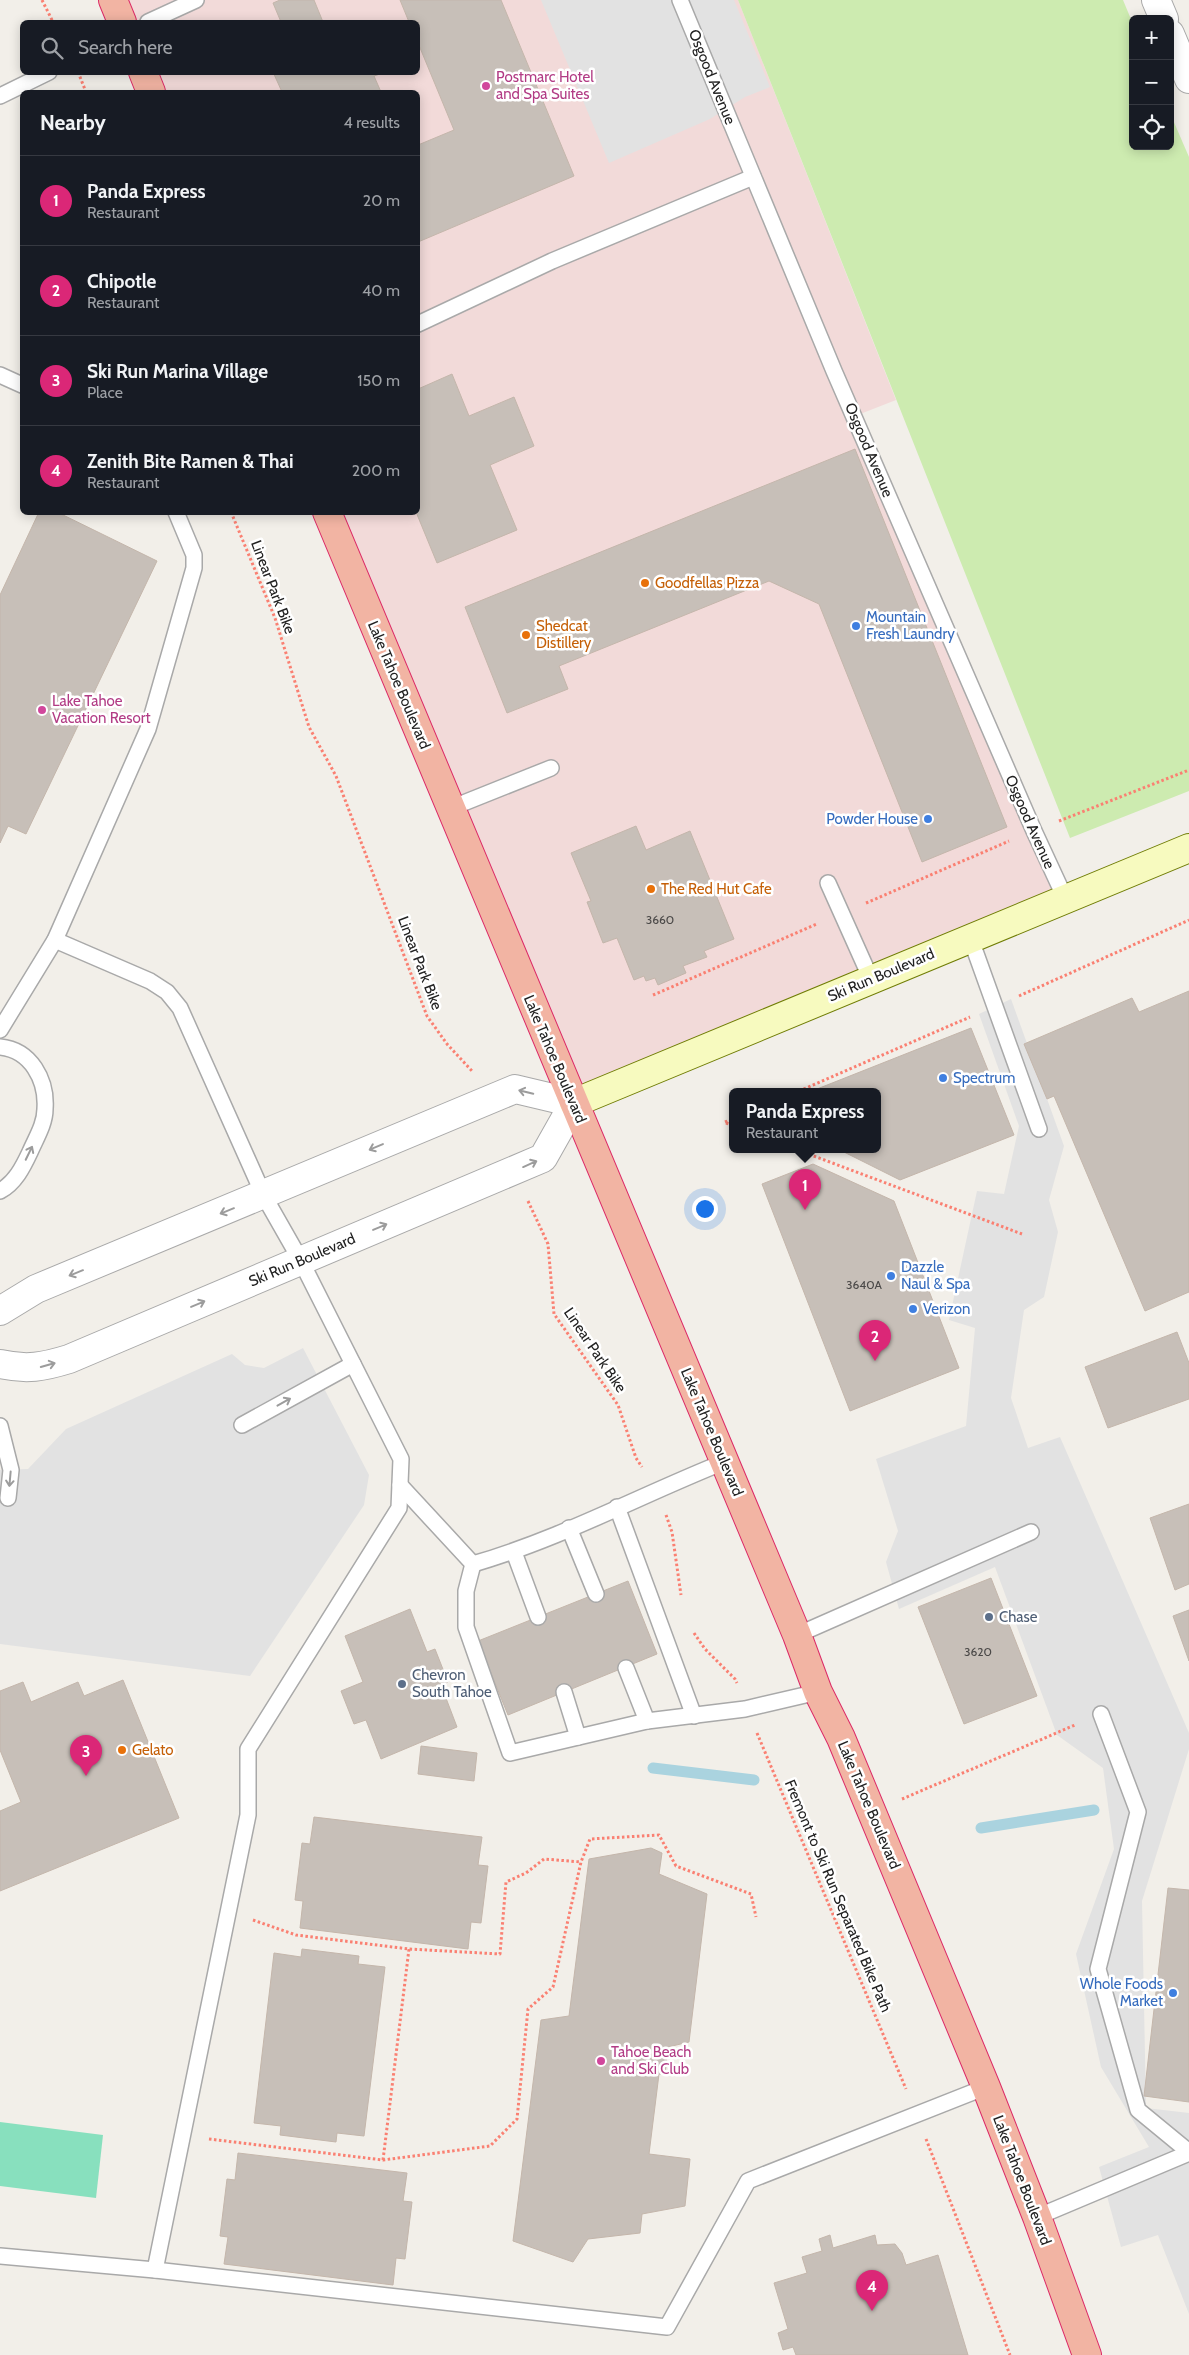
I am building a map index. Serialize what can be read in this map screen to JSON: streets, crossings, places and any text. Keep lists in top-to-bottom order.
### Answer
{
  "streets": {
    "highway": ["Lake Tahoe Boulevard"],
    "main road": ["Ski Run Boulevard"],
    "lane": ["Osgood Avenue"],
    "path": ["Linear Park Bike", "Fremont to Ski Run Separated Bike Path"]
  },
  "crossings": [
    ["Osgood Avenue", "Ski Run Boulevard"],
    ["Linear Park Bike", "Ski Run Boulevard"],
    ["Lake Tahoe Boulevard", "Ski Run Boulevard"]
  ],
  "one_way": ["Ski Run Boulevard"],
  "places": [
    "Postmarc Hotel and Spa Suites",
    "Goodfellas Pizza",
    "Mountain Fresh Laundry",
    "Shedcat Distillery",
    "Lake Tahoe Vacation Resort",
    "Powder House",
    "The Red Hut Cafe",
    "Spectrum",
    "Dazzle Naul & Spa",
    "Verizon",
    "Chase",
    "Chevron South Tahoe",
    "Gelato",
    "Whole Foods Market",
    "Tahoe Beach and Ski Club"
  ],
  "house_numbers": ["3660", "3640A", "3620"],
  "page": {
    "map_buttons": ["+", "−"],
    "search": "Search here",
    "heading": ["Nearby", "4 results"],
    "list": [
      {
        "mark": "1",
        "name": "Panda Express",
        "note": "Restaurant",
        "value": "20 m"
      },
      {
        "mark": "2",
        "name": "Chipotle",
        "note": "Restaurant",
        "value": "40 m"
      },
      {
        "mark": "3",
        "name": "Ski Run Marina Village",
        "note": "Place",
        "value": "150 m"
      },
      {
        "mark": "4",
        "name": "Zenith Bite Ramen & Thai",
        "note": "Restaurant",
        "value": "200 m"
      }
    ],
    "popup": ["Panda Express", "Restaurant"],
    "pins": [
      "1",
      "2",
      "3",
      "4"
    ]
  }
}
